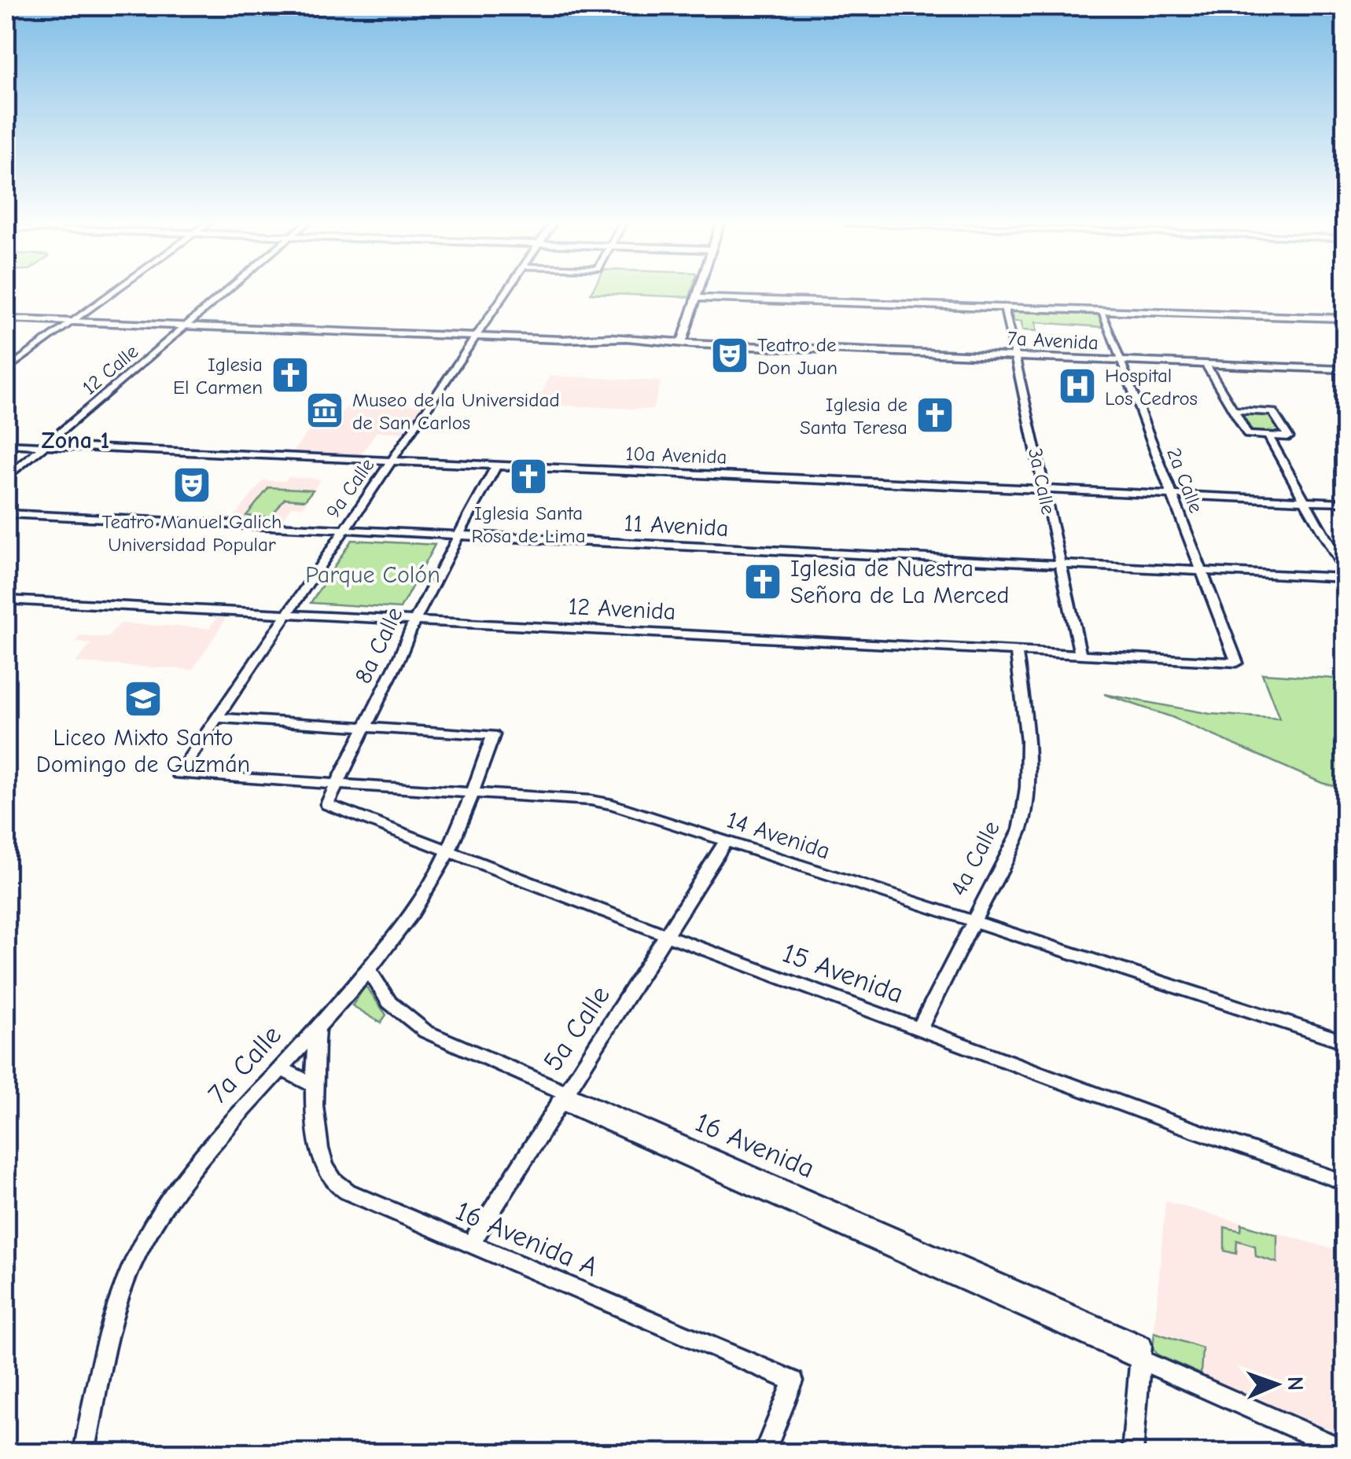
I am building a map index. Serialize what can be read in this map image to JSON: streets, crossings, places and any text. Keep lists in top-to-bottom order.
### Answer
{
  "streets": {
    "main road": ["7a Avenida"],
    "street": [
      "12 Calle",
      "10a Avenida",
      "2a Calle",
      "3a Calle",
      "9a Calle",
      "11 Avenida",
      "12 Avenida",
      "8a Calle",
      "14 Avenida",
      "4a Calle",
      "15 Avenida",
      "5a Calle",
      "7a Calle",
      "16 Avenida",
      "16 Avenida A"
    ]
  },
  "crossings": [
    ["7a Avenida", "12 Calle"],
    ["7a Avenida", "2a Calle"],
    ["7a Avenida", "3a Calle"],
    ["7a Avenida", "9a Calle"],
    ["12 Calle", "10a Avenida"],
    ["10a Avenida", "2a Calle"],
    ["10a Avenida", "3a Calle"],
    ["10a Avenida", "9a Calle"],
    ["10a Avenida", "8a Calle"],
    ["2a Calle", "11 Avenida"],
    ["2a Calle", "12 Avenida"],
    ["3a Calle", "11 Avenida"],
    ["3a Calle", "12 Avenida"],
    ["9a Calle", "11 Avenida"],
    ["9a Calle", "12 Avenida"],
    ["9a Calle", "14 Avenida"],
    ["11 Avenida", "8a Calle"],
    ["12 Avenida", "8a Calle"],
    ["12 Avenida", "4a Calle"],
    ["8a Calle", "14 Avenida"],
    ["8a Calle", "15 Avenida"],
    ["8a Calle", "7a Calle"],
    ["14 Avenida", "4a Calle"],
    ["14 Avenida", "5a Calle"],
    ["14 Avenida", "7a Calle"],
    ["4a Calle", "15 Avenida"],
    ["15 Avenida", "5a Calle"],
    ["15 Avenida", "7a Calle"],
    ["5a Calle", "16 Avenida"],
    ["5a Calle", "16 Avenida A"],
    ["7a Calle", "16 Avenida"],
    ["7a Calle", "16 Avenida A"]
  ],
  "districts": ["Zona 1"],
  "parks": ["Parque Colón"],
  "places": {
    "theatre": ["Teatro de Don Juan", "Teatro Manuel Galich Universidad Popular"],
    "church": [
      "Iglesia El Carmen",
      "Iglesia de Santa Teresa",
      "Iglesia Santa Rosa de Lima",
      "Iglesia de Nuestra Señora de La Merced"
    ],
    "hospital": ["Hospital Los Cedros"],
    "museum": ["Museo de la Universidad de San Carlos"],
    "school or university": ["Liceo Mixto Santo Domingo de Guzmán"]
  },
  "north": "right"
}
